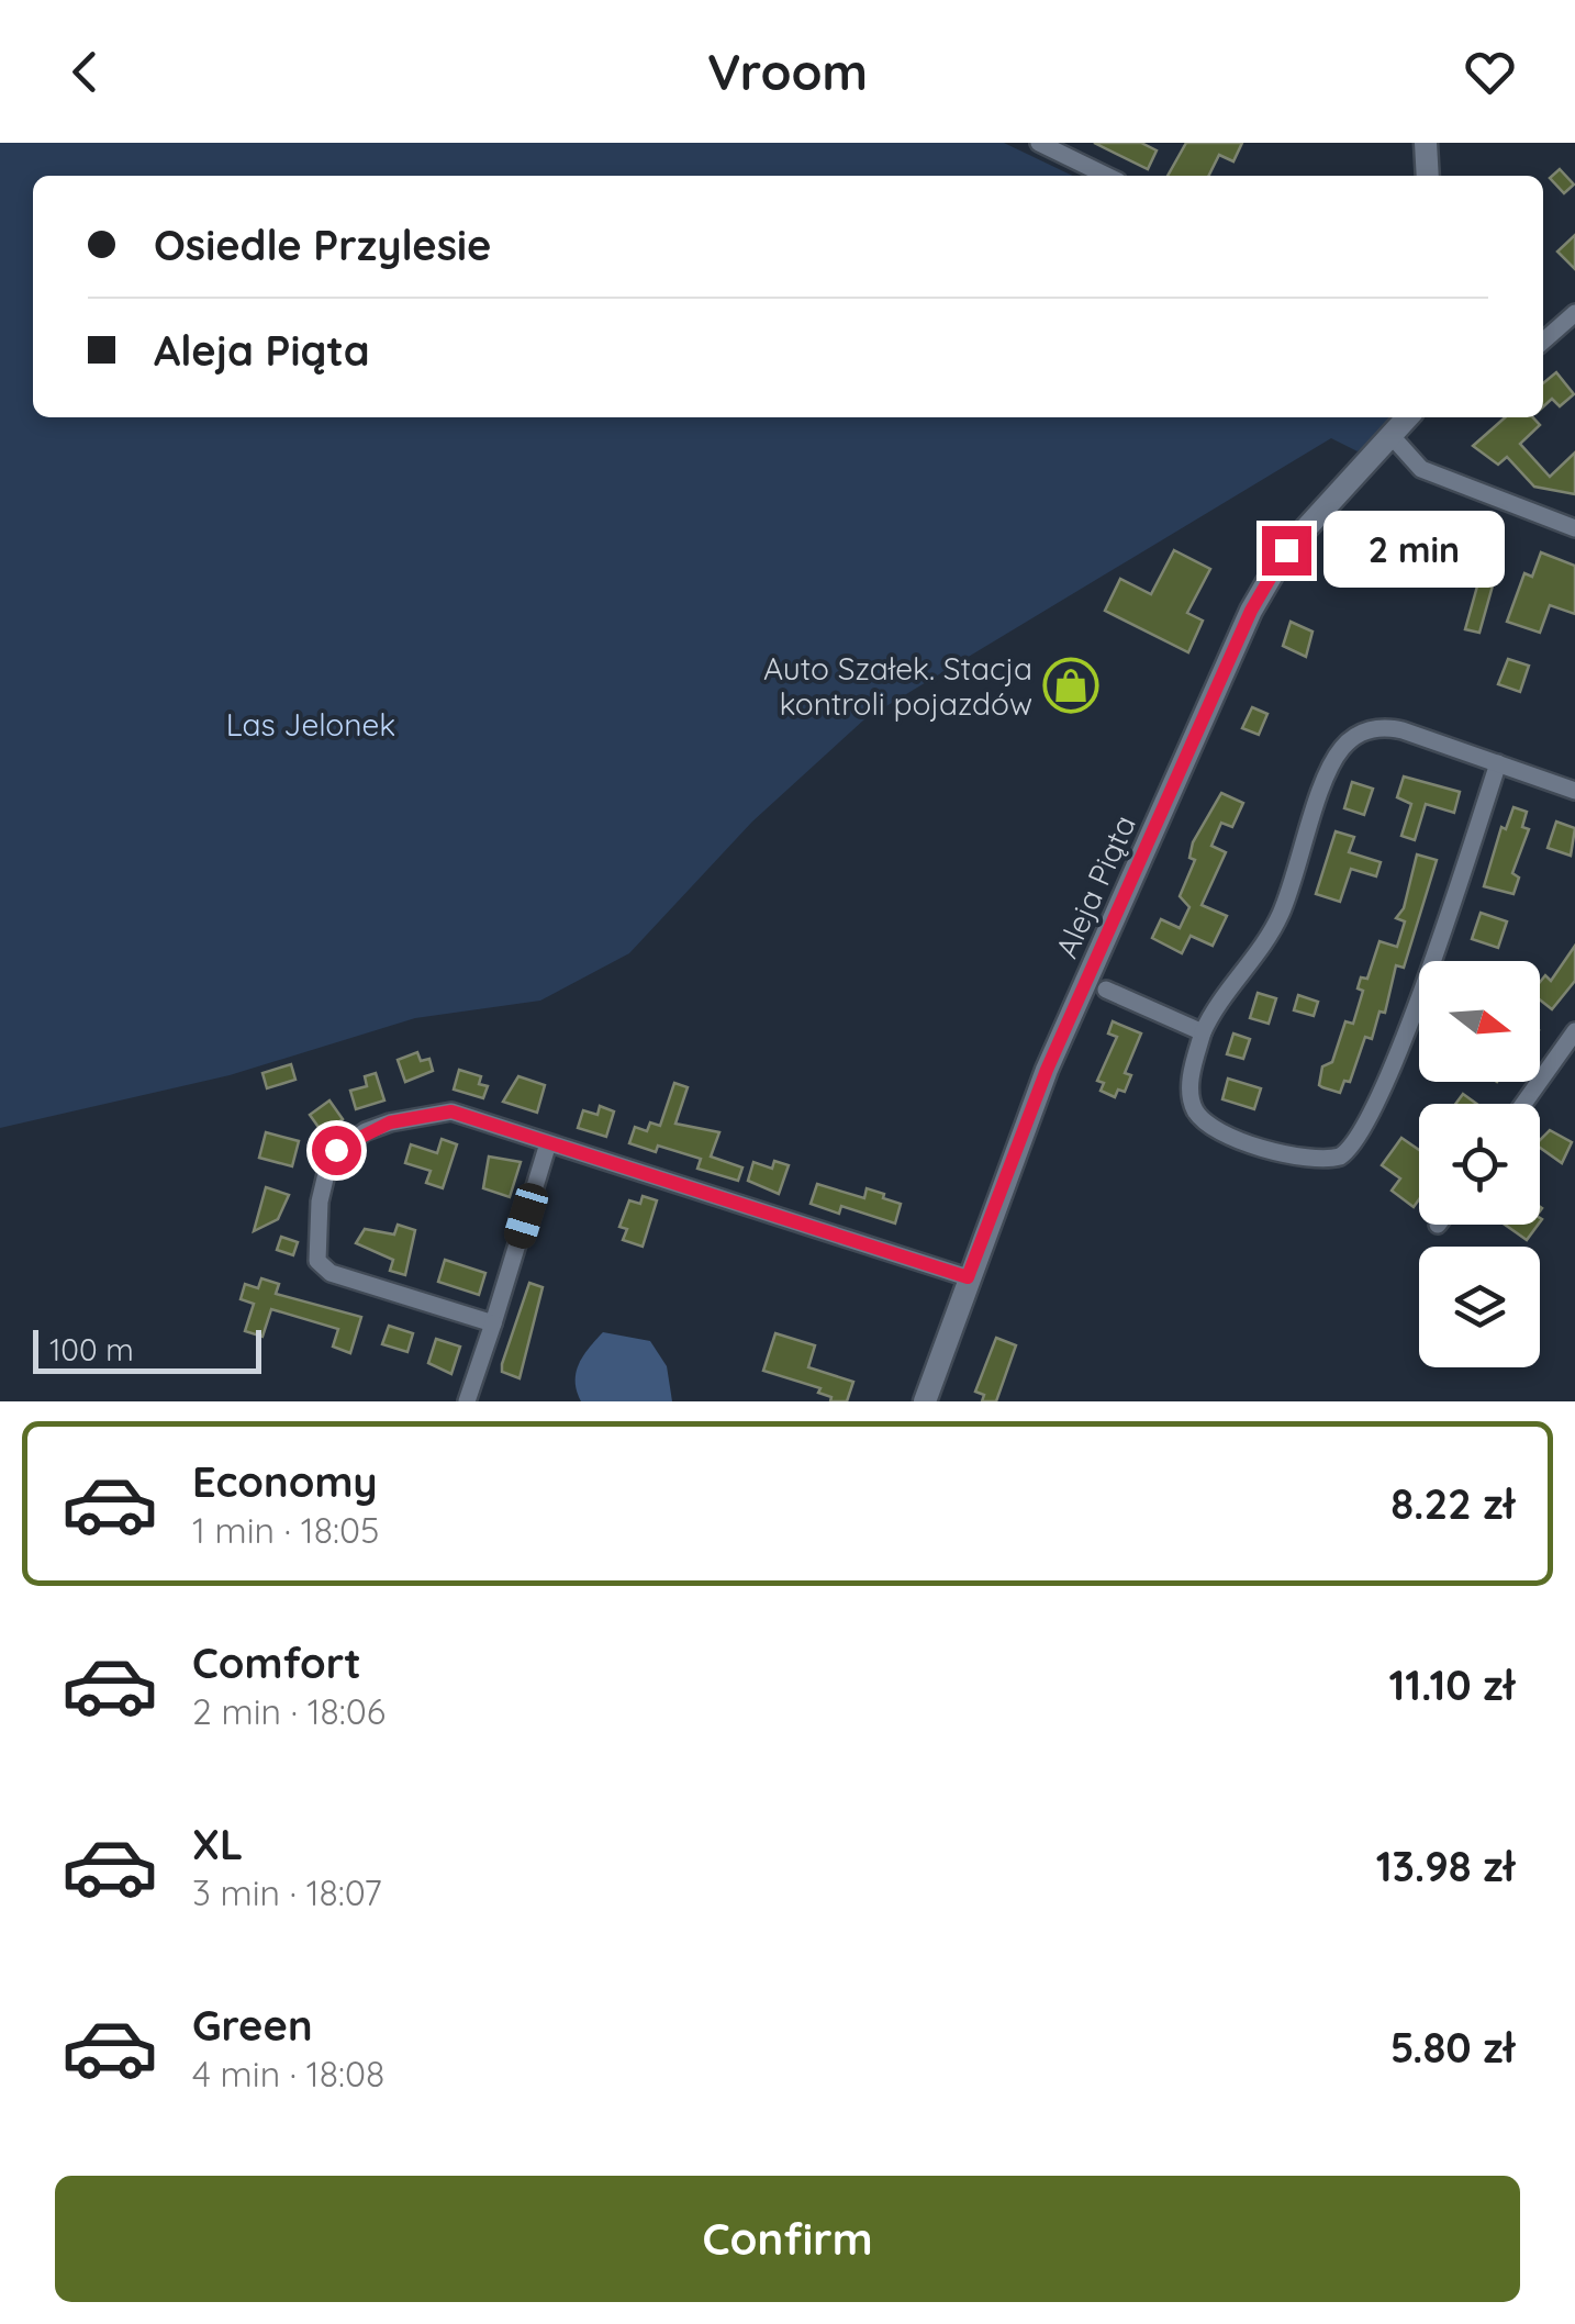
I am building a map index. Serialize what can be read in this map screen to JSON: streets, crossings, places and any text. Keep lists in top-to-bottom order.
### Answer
{
  "streets": {
    "street": ["Aleja Piąta"]
  },
  "parks": ["Las Jelonek"],
  "places": {
    "shop": ["Auto Szałek. Stacja kontroli pojazdów"]
  },
  "scale_bar": "100 m",
  "north": "right",
  "page": {
    "header": "Vroom",
    "banner": ["Osiedle Przylesie", "Aleja Piąta"],
    "bubble": "2 min",
    "scale": "100 m",
    "list": [
      {
        "name": "Economy",
        "note": "1 min · 18:05",
        "value": "8.22 zł"
      },
      {
        "name": "Comfort",
        "note": "2 min · 18:06",
        "value": "11.10 zł"
      },
      {
        "name": "XL",
        "note": "3 min · 18:07",
        "value": "13.98 zł"
      },
      {
        "name": "Green",
        "note": "4 min · 18:08",
        "value": "5.80 zł"
      }
    ],
    "buttons": "Confirm"
  }
}
